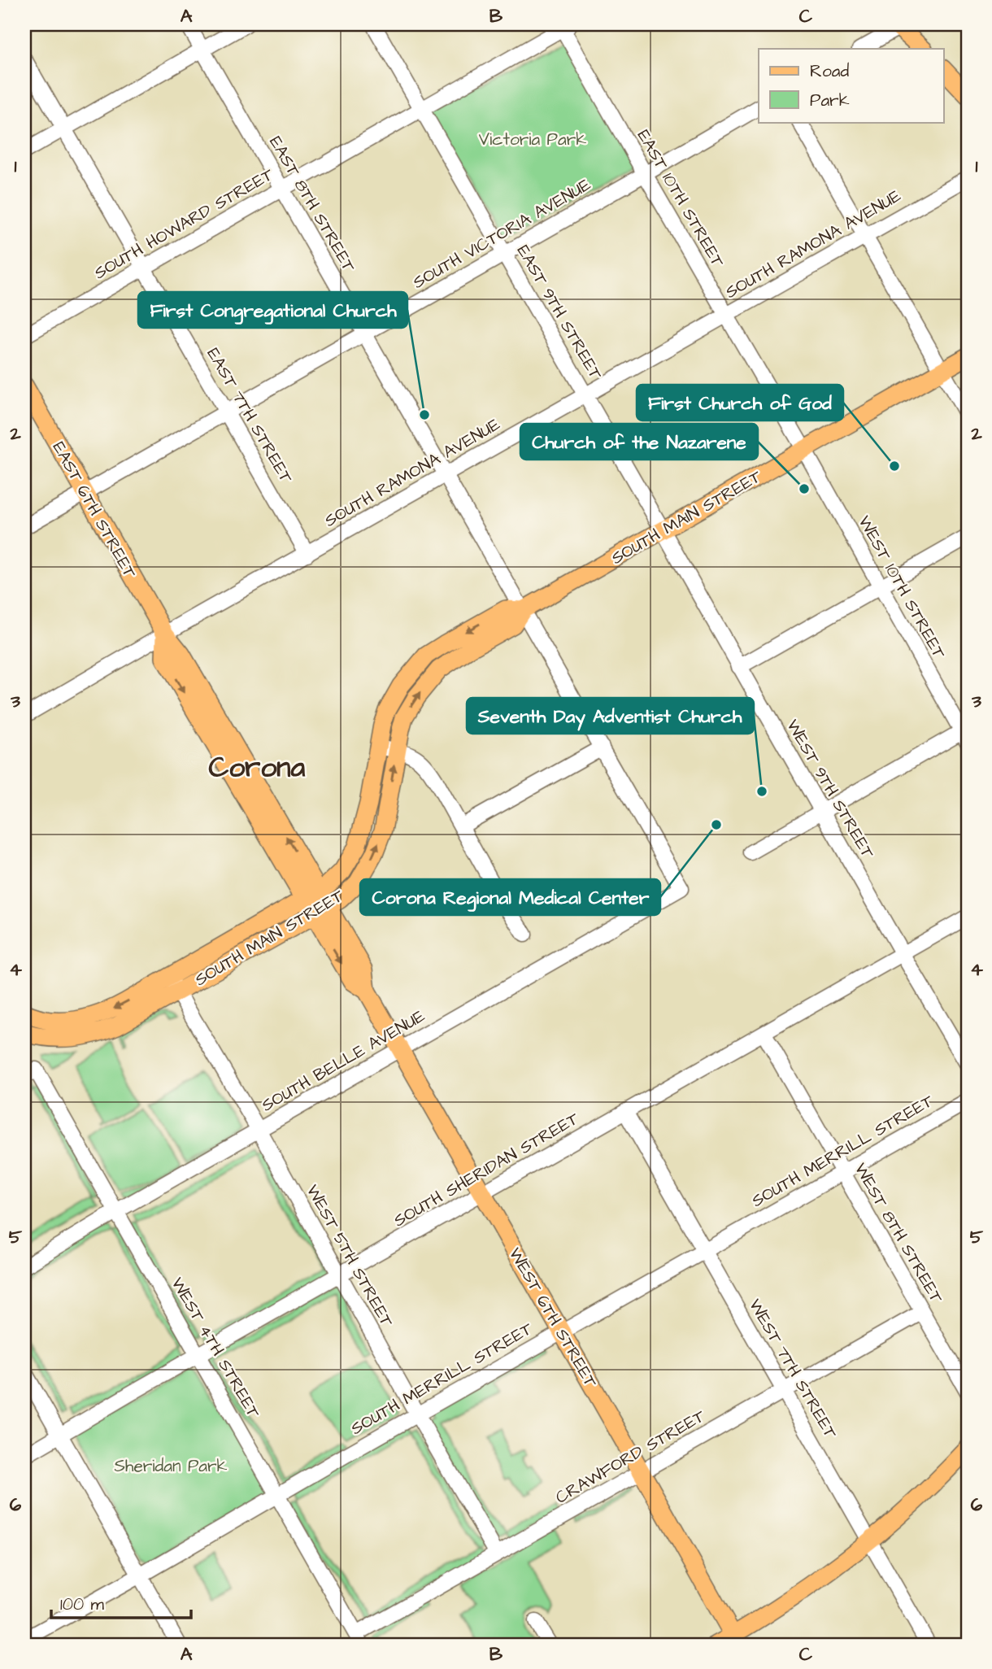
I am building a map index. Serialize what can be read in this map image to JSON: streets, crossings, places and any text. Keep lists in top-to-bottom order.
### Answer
{
  "streets": {
    "main road": ["EAST 6TH STREET", "SOUTH MAIN STREET", "WEST 6TH STREET"],
    "street": [
      "EAST 10TH STREET",
      "EAST 8TH STREET",
      "SOUTH HOWARD STREET",
      "SOUTH VICTORIA AVENUE",
      "SOUTH RAMONA AVENUE",
      "EAST 9TH STREET",
      "EAST 7TH STREET",
      "WEST 10TH STREET",
      "WEST 9TH STREET",
      "SOUTH BELLE AVENUE",
      "SOUTH MERRILL STREET",
      "SOUTH SHERIDAN STREET",
      "WEST 8TH STREET",
      "WEST 5TH STREET",
      "WEST 4TH STREET",
      "WEST 7TH STREET",
      "CRAWFORD STREET"
    ]
  },
  "crossings": [
    ["EAST 10TH STREET", "SOUTH HOWARD STREET"],
    ["EAST 10TH STREET", "SOUTH VICTORIA AVENUE"],
    ["EAST 10TH STREET", "SOUTH RAMONA AVENUE"],
    ["EAST 10TH STREET", "SOUTH MAIN STREET"],
    ["EAST 10TH STREET", "WEST 10TH STREET"],
    ["EAST 8TH STREET", "SOUTH HOWARD STREET"],
    ["EAST 8TH STREET", "SOUTH VICTORIA AVENUE"],
    ["EAST 8TH STREET", "SOUTH RAMONA AVENUE"],
    ["EAST 8TH STREET", "SOUTH MAIN STREET"],
    ["SOUTH HOWARD STREET", "EAST 9TH STREET"],
    ["SOUTH HOWARD STREET", "EAST 7TH STREET"],
    ["SOUTH VICTORIA AVENUE", "EAST 9TH STREET"],
    ["SOUTH VICTORIA AVENUE", "EAST 7TH STREET"],
    ["SOUTH VICTORIA AVENUE", "EAST 6TH STREET"],
    ["SOUTH RAMONA AVENUE", "EAST 9TH STREET"],
    ["SOUTH RAMONA AVENUE", "EAST 7TH STREET"],
    ["SOUTH RAMONA AVENUE", "EAST 6TH STREET"],
    ["EAST 9TH STREET", "SOUTH MAIN STREET"],
    ["EAST 9TH STREET", "WEST 9TH STREET"],
    ["EAST 6TH STREET", "SOUTH MAIN STREET"],
    ["EAST 6TH STREET", "WEST 6TH STREET"],
    ["SOUTH MAIN STREET", "WEST 10TH STREET"],
    ["SOUTH MAIN STREET", "WEST 9TH STREET"],
    ["SOUTH MAIN STREET", "WEST 5TH STREET"],
    ["SOUTH MAIN STREET", "WEST 6TH STREET"],
    ["WEST 9TH STREET", "SOUTH SHERIDAN STREET"],
    ["SOUTH BELLE AVENUE", "WEST 5TH STREET"],
    ["SOUTH BELLE AVENUE", "WEST 6TH STREET"],
    ["SOUTH BELLE AVENUE", "WEST 4TH STREET"],
    ["SOUTH MERRILL STREET", "WEST 8TH STREET"],
    ["SOUTH MERRILL STREET", "WEST 5TH STREET"],
    ["SOUTH MERRILL STREET", "WEST 6TH STREET"],
    ["SOUTH MERRILL STREET", "WEST 4TH STREET"],
    ["SOUTH MERRILL STREET", "WEST 7TH STREET"],
    ["SOUTH SHERIDAN STREET", "WEST 8TH STREET"],
    ["SOUTH SHERIDAN STREET", "WEST 5TH STREET"],
    ["SOUTH SHERIDAN STREET", "WEST 6TH STREET"],
    ["SOUTH SHERIDAN STREET", "WEST 4TH STREET"],
    ["SOUTH SHERIDAN STREET", "WEST 7TH STREET"],
    ["WEST 8TH STREET", "CRAWFORD STREET"],
    ["WEST 5TH STREET", "CRAWFORD STREET"],
    ["WEST 6TH STREET", "CRAWFORD STREET"],
    ["WEST 4TH STREET", "CRAWFORD STREET"],
    ["WEST 7TH STREET", "CRAWFORD STREET"]
  ],
  "districts": ["Corona"],
  "parks": ["Victoria Park", "Sheridan Park"],
  "places": [
    "First Congregational Church",
    "First Church of God",
    "Church of the Nazarene",
    "Seventh Day Adventist Church",
    "Corona Regional Medical Center"
  ],
  "legend": ["Road", "Park"],
  "scale_bar": "100 m",
  "grid": {
    "columns": ["A", "B", "C"],
    "rows": [
      "1",
      "2",
      "3",
      "4",
      "5",
      "6"
    ]
  }
}
